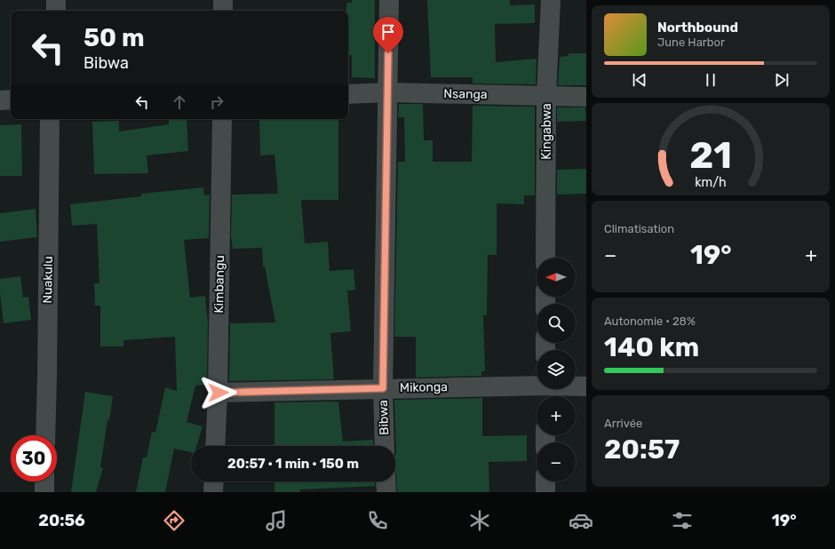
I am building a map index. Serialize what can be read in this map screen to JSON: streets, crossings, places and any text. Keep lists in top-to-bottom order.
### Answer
{
  "streets": {
    "street": [
      "Nsanga",
      "Kingabwa",
      "Nuakulu",
      "Kimbangu",
      "Mikonga",
      "Bibwa"
    ]
  },
  "crossings": [
    ["Nsanga", "Kingabwa"],
    ["Nsanga", "Bibwa"],
    ["Kimbangu", "Mikonga"],
    ["Mikonga", "Bibwa"]
  ],
  "north": "left",
  "page": {
    "turn": ["50 m", "Bibwa"],
    "song": ["Northbound", "June Harbor"],
    "tile": [
      "Climatisation",
      ["Autonomie · 28%", "140 km"],
      ["Arrivée", "20:57"]
    ],
    "heat": ["−", "19°", "+"],
    "map_buttons": ["+", "−"],
    "limit": "30",
    "trip": "20:57 · 1 min · 150 m",
    "tabs": ["20:56", "19°"],
    "gauge": ["21", "km/h"]
  }
}
